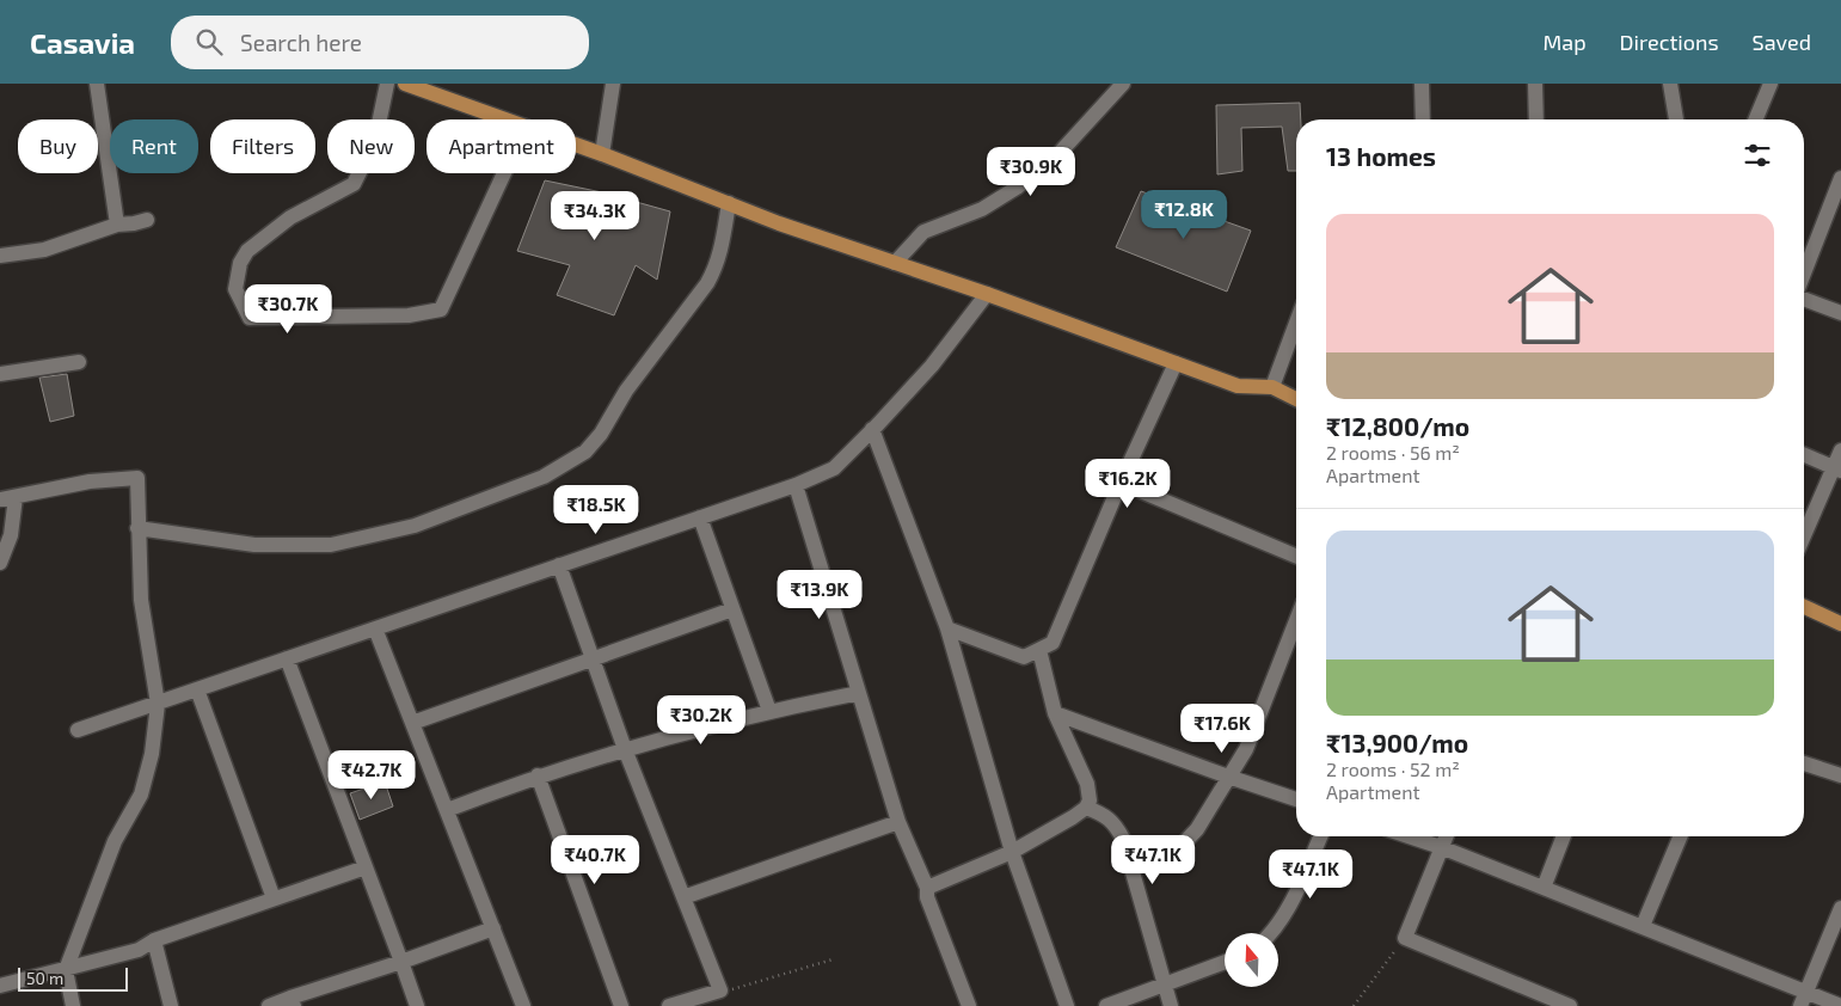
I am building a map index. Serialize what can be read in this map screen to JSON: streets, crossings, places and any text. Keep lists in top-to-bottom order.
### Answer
{
  "scale_bar": "50 m",
  "north": "top",
  "page": {
    "header": "Casavia",
    "search": "Search here",
    "nav": ["Map", "Directions", "Saved"],
    "chip": [
      "Buy",
      "Rent",
      "Filters",
      "New",
      "Apartment"
    ],
    "heading": "13 homes",
    "price": [
      "₹30.9K",
      "₹12.8K",
      "₹34.3K",
      "₹30.7K",
      "₹16.2K",
      "₹18.5K",
      "₹13.9K",
      "₹30.2K",
      "₹17.6K",
      "₹42.7K",
      "₹40.7K",
      "₹47.1K",
      "₹47.1K"
    ],
    "list": [
      {
        "name": "₹12,800/mo",
        "note": "2 rooms · 56 m² · Apartment"
      },
      {
        "name": "₹13,900/mo",
        "note": "2 rooms · 52 m² · Apartment"
      }
    ],
    "scale": "50 m"
  }
}
